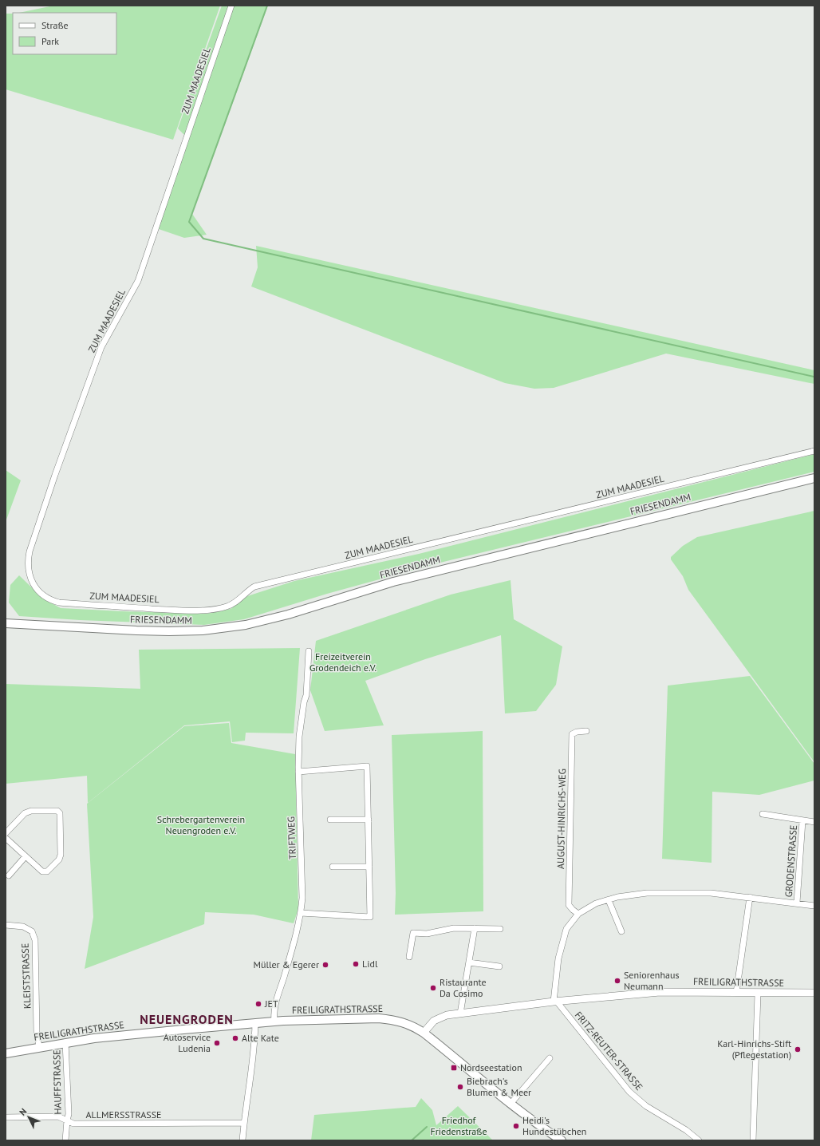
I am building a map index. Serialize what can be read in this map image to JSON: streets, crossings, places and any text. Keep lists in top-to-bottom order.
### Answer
{
  "streets": {
    "main road": ["FRIESENDAMM", "FREILIGRATHSTRASSE"],
    "street": [
      "ZUM MAADESIEL",
      "AUGUST-HINRICHS-WEG",
      "TRIFTWEG",
      "GRODENSTRASSE",
      "KLEISTSTRASSE",
      "FRITZ-REUTER-STRASSE",
      "HAUFFSTRASSE",
      "ALLMERSSTRASSE"
    ]
  },
  "crossings": [
    ["TRIFTWEG", "FREILIGRATHSTRASSE"],
    ["KLEISTSTRASSE", "FREILIGRATHSTRASSE"],
    ["FREILIGRATHSTRASSE", "FRITZ-REUTER-STRASSE"],
    ["FREILIGRATHSTRASSE", "HAUFFSTRASSE"],
    ["HAUFFSTRASSE", "ALLMERSSTRASSE"]
  ],
  "districts": ["NEUENGRODEN"],
  "parks": ["Freizeitverein Grodendeich e.V.", "Schrebergartenverein Neuengroden e.V.", "Friedhof Friedenstraße"],
  "places": {
    "other": [
      "Lidl",
      "Müller & Egerer",
      "Seniorenhaus Neumann",
      "Ristaurante Da Cosimo",
      "JET",
      "Alte Kate",
      "Autoservice Ludenia",
      "Karl-Hinrichs-Stift (Pflegestation)",
      "Biebrach's Blumen & Meer",
      "Heidi's Hundestübchen"
    ],
    "transit": ["Nordseestation"]
  },
  "legend": ["Straße", "Park"],
  "north": "top left"
}
